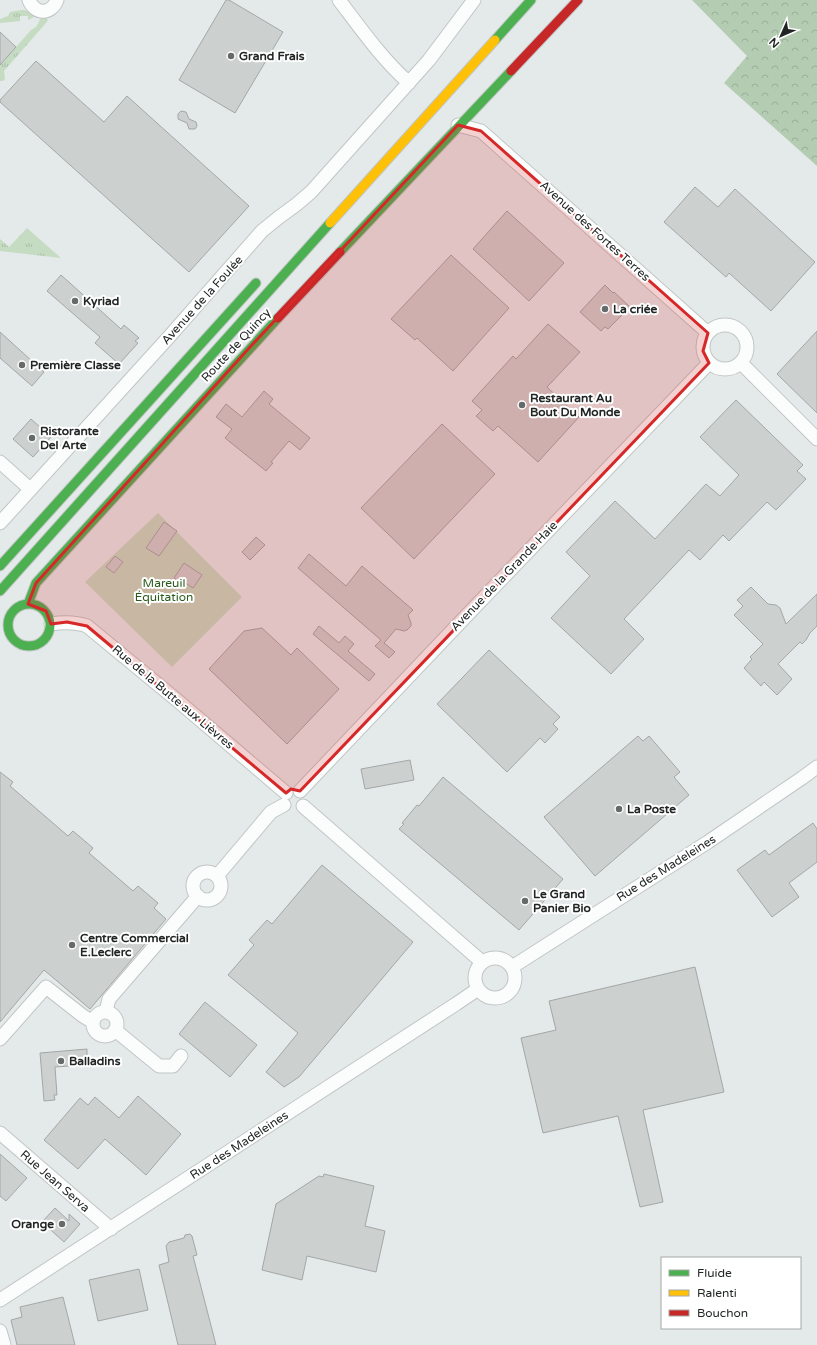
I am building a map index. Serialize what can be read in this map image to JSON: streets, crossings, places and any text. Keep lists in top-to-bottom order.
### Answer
{
  "streets": {
    "main road": ["Route de Quincy"],
    "street": [
      "Avenue des Fortes Terres",
      "Avenue de la Foulée",
      "Avenue de la Grande Haie",
      "Rue de la Butte aux Lièvres",
      "Rue des Madeleines",
      "Rue Jean Serva"
    ]
  },
  "crossings": [
    ["Avenue des Fortes Terres", "Route de Quincy"],
    ["Avenue des Fortes Terres", "Avenue de la Grande Haie"],
    ["Route de Quincy", "Rue de la Butte aux Lièvres"],
    ["Avenue de la Grande Haie", "Rue de la Butte aux Lièvres"],
    ["Rue des Madeleines", "Rue Jean Serva"]
  ],
  "parks": ["Mareuil Équitation"],
  "places": [
    "Grand Frais",
    "Kyriad",
    "La criée",
    "Première Classe",
    "Restaurant Au Bout Du Monde",
    "Ristorante Del Arte",
    "La Poste",
    "Le Grand Panier Bio",
    "Centre Commercial E.Leclerc",
    "Balladins",
    "Orange"
  ],
  "legend": ["Fluide", "Ralenti", "Bouchon"],
  "north": "bottom left"
}
